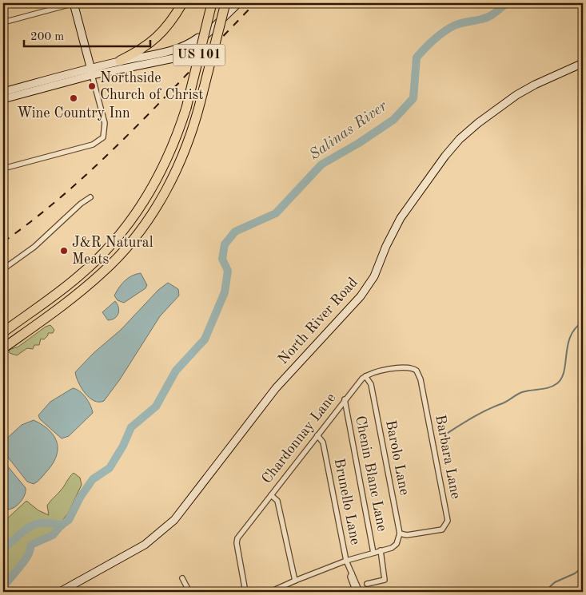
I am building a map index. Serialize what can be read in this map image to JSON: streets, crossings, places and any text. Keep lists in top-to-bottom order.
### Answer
{
  "streets": {
    "highway": ["US 101"],
    "main road": ["North River Road"],
    "street": [
      "Chardonnay Lane",
      "Barbara Lane",
      "Barolo Lane",
      "Chenin Blanc Lane",
      "Brunello Lane"
    ]
  },
  "crossings": [
    ["Chardonnay Lane", "Barbara Lane"],
    ["Chardonnay Lane", "Barolo Lane"],
    ["Chardonnay Lane", "Chenin Blanc Lane"],
    ["Chardonnay Lane", "Brunello Lane"],
    ["Barbara Lane", "Barolo Lane"]
  ],
  "water": ["Salinas River"],
  "places": ["Northside Church of Christ", "Wine Country Inn", "J&R Natural Meats"],
  "scale_bar": "200 m"
}
